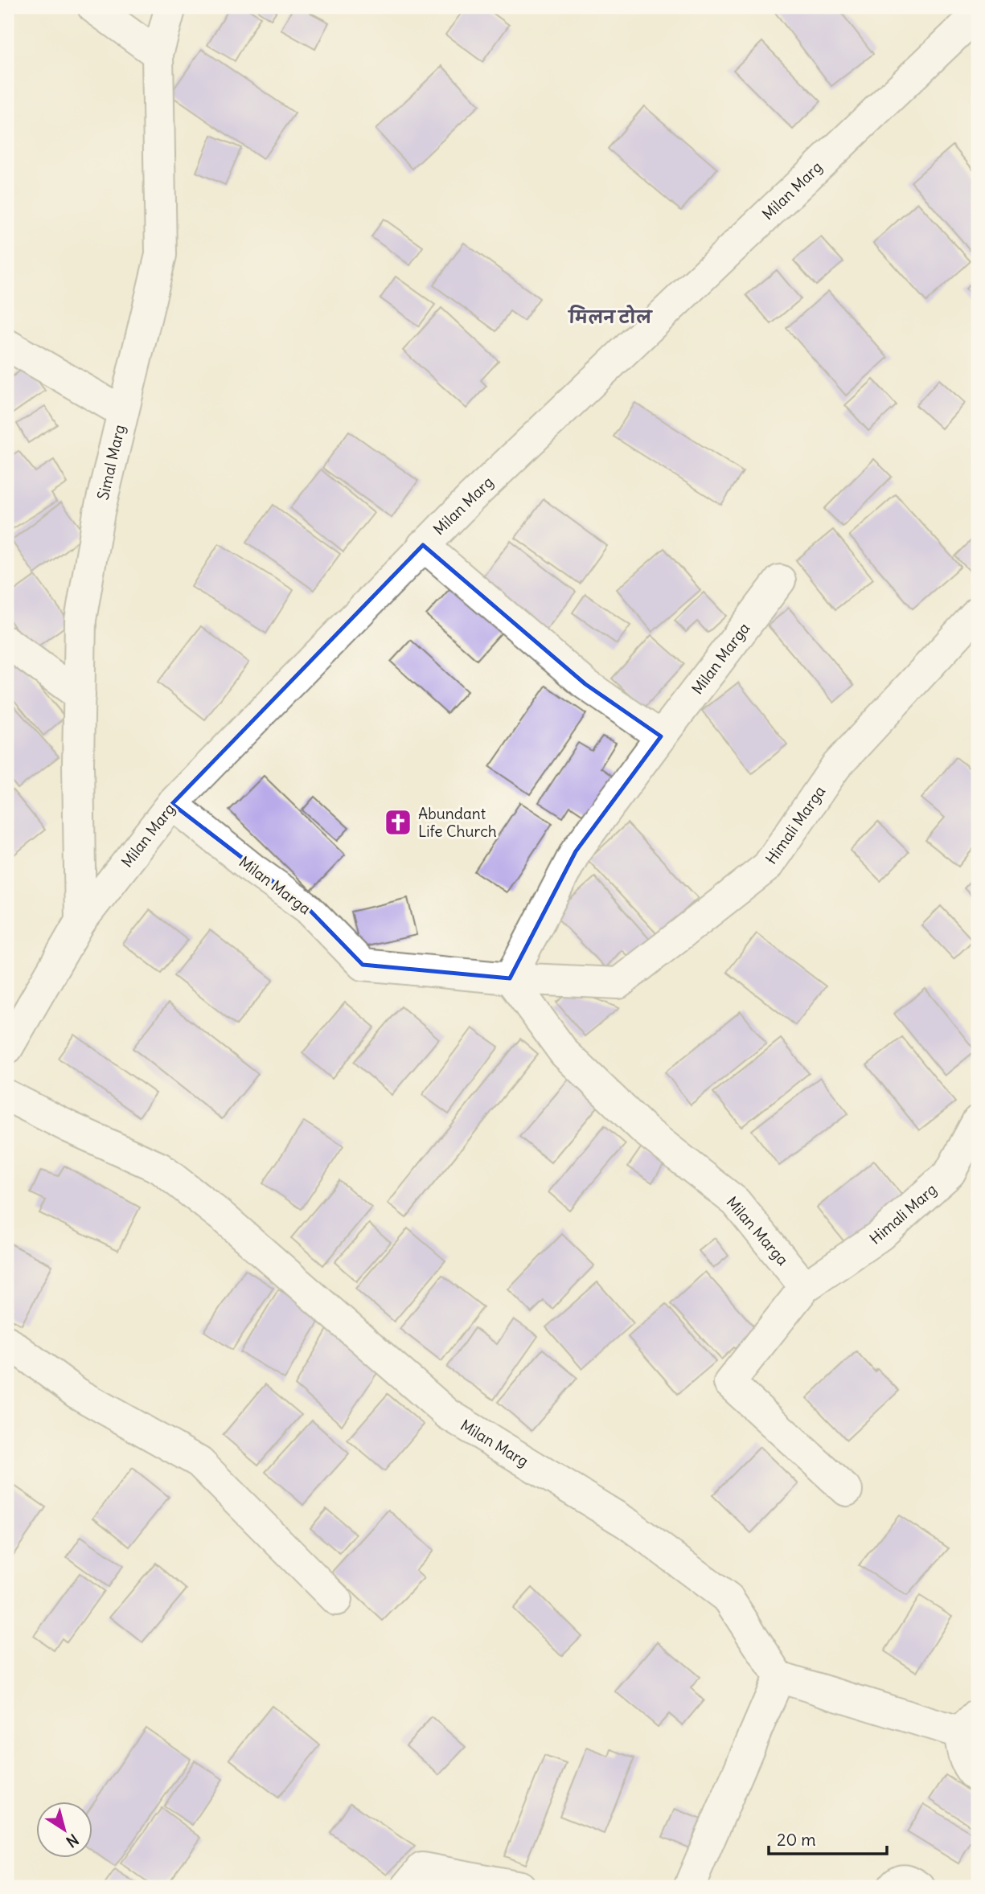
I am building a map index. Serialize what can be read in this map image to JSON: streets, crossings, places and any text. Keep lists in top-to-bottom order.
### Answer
{
  "streets": {
    "street": [
      "Milan Marg",
      "Simal Marg",
      "Milan Marga",
      "Himali Marga",
      "Himali Marg"
    ]
  },
  "crossings": [
    ["Milan Marg", "Simal Marg"],
    ["Milan Marg", "Milan Marga"],
    ["Milan Marga", "Himali Marga"],
    ["Milan Marga", "Himali Marg"]
  ],
  "districts": ["मिलन टोल"],
  "places": {
    "church": ["Abundant Life Church"]
  },
  "scale_bar": "20 m",
  "north": "bottom right"
}
